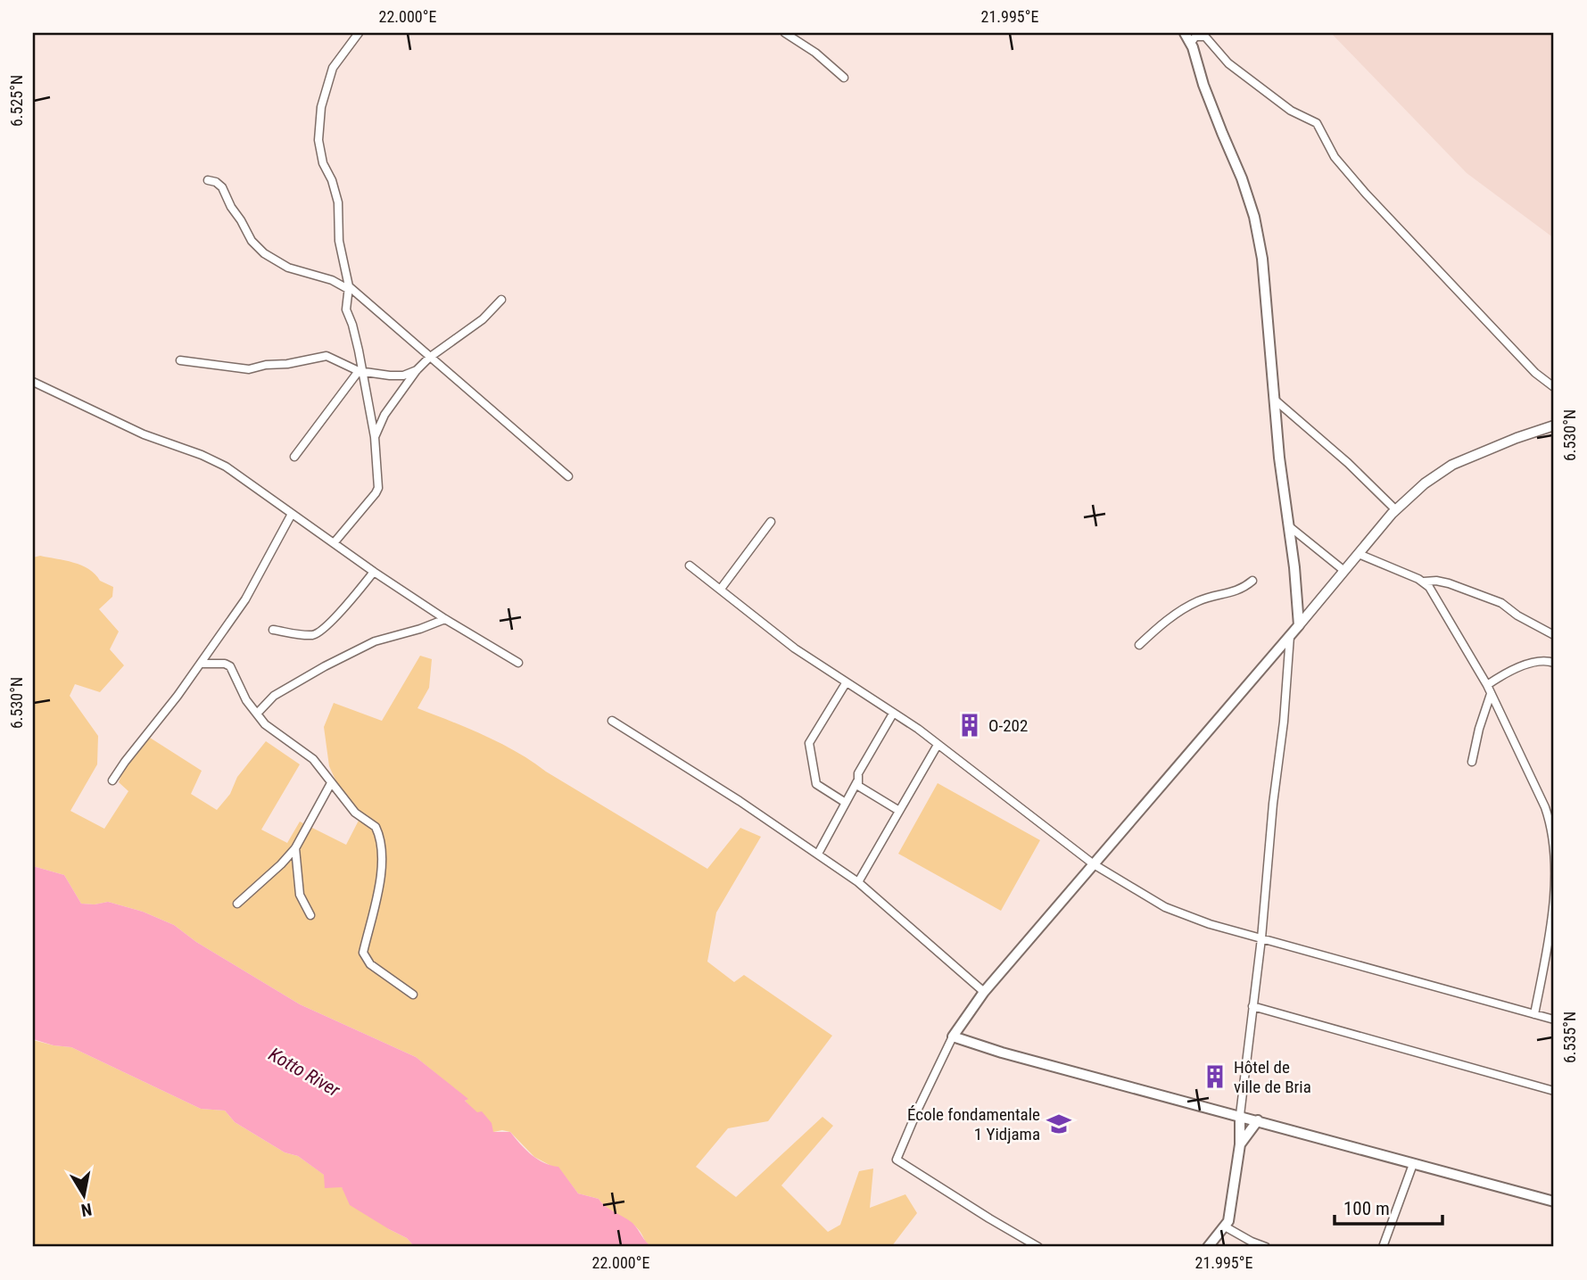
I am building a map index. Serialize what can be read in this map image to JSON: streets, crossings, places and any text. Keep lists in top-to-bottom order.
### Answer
{
  "water": ["Kotto River"],
  "places": {
    "building": ["O-202", "Hôtel de ville de Bria"],
    "school or university": ["École fondamentale 1 Yidjama"]
  },
  "scale_bar": "100 m",
  "north": "bottom",
  "coordinates": [
    "22.000°E",
    "21.995°E",
    "6.525°N",
    "6.530°N",
    "6.535°N"
  ]
}
